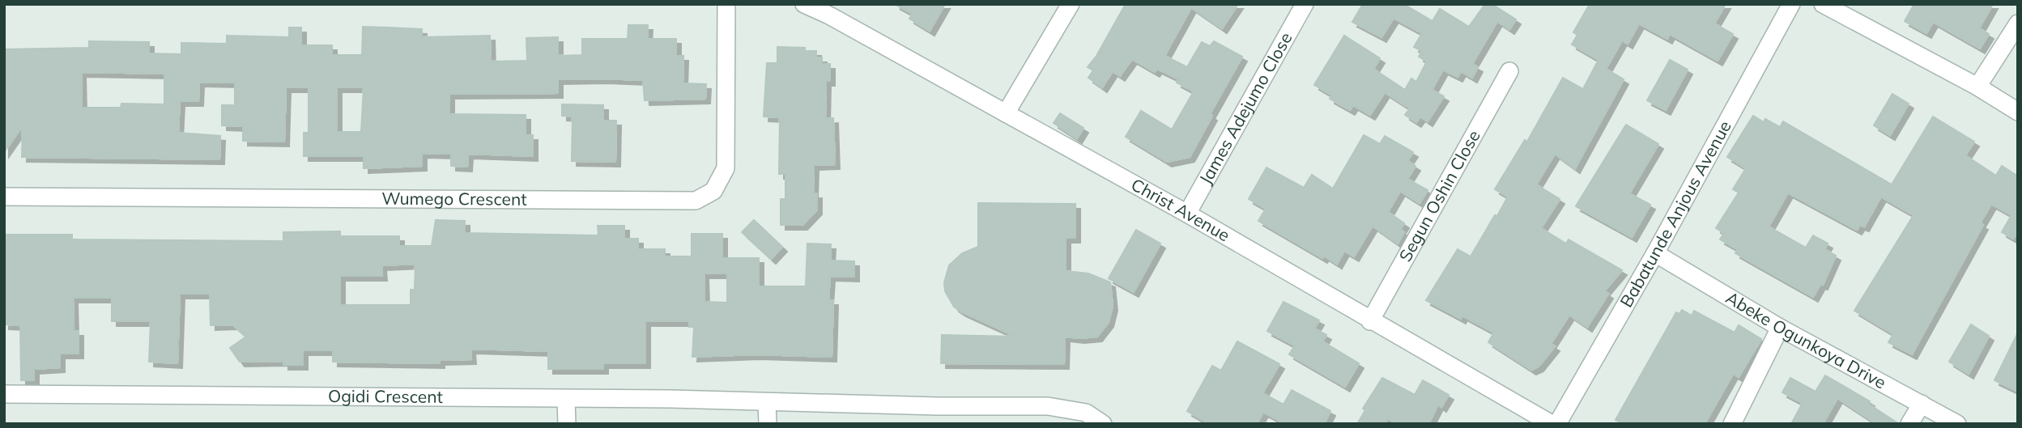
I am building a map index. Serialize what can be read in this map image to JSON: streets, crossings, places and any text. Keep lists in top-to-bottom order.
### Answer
{
  "streets": {
    "street": [
      "James Adejumo Close",
      "Segun Oshin Close",
      "Wumego Crescent",
      "Christ Avenue",
      "Babatunde Anjous Avenue",
      "Abeke Ogunkoya Drive",
      "Ogidi Crescent"
    ]
  },
  "crossings": [
    ["James Adejumo Close", "Christ Avenue"],
    ["Segun Oshin Close", "Christ Avenue"],
    ["Babatunde Anjous Avenue", "Abeke Ogunkoya Drive"]
  ]
}
